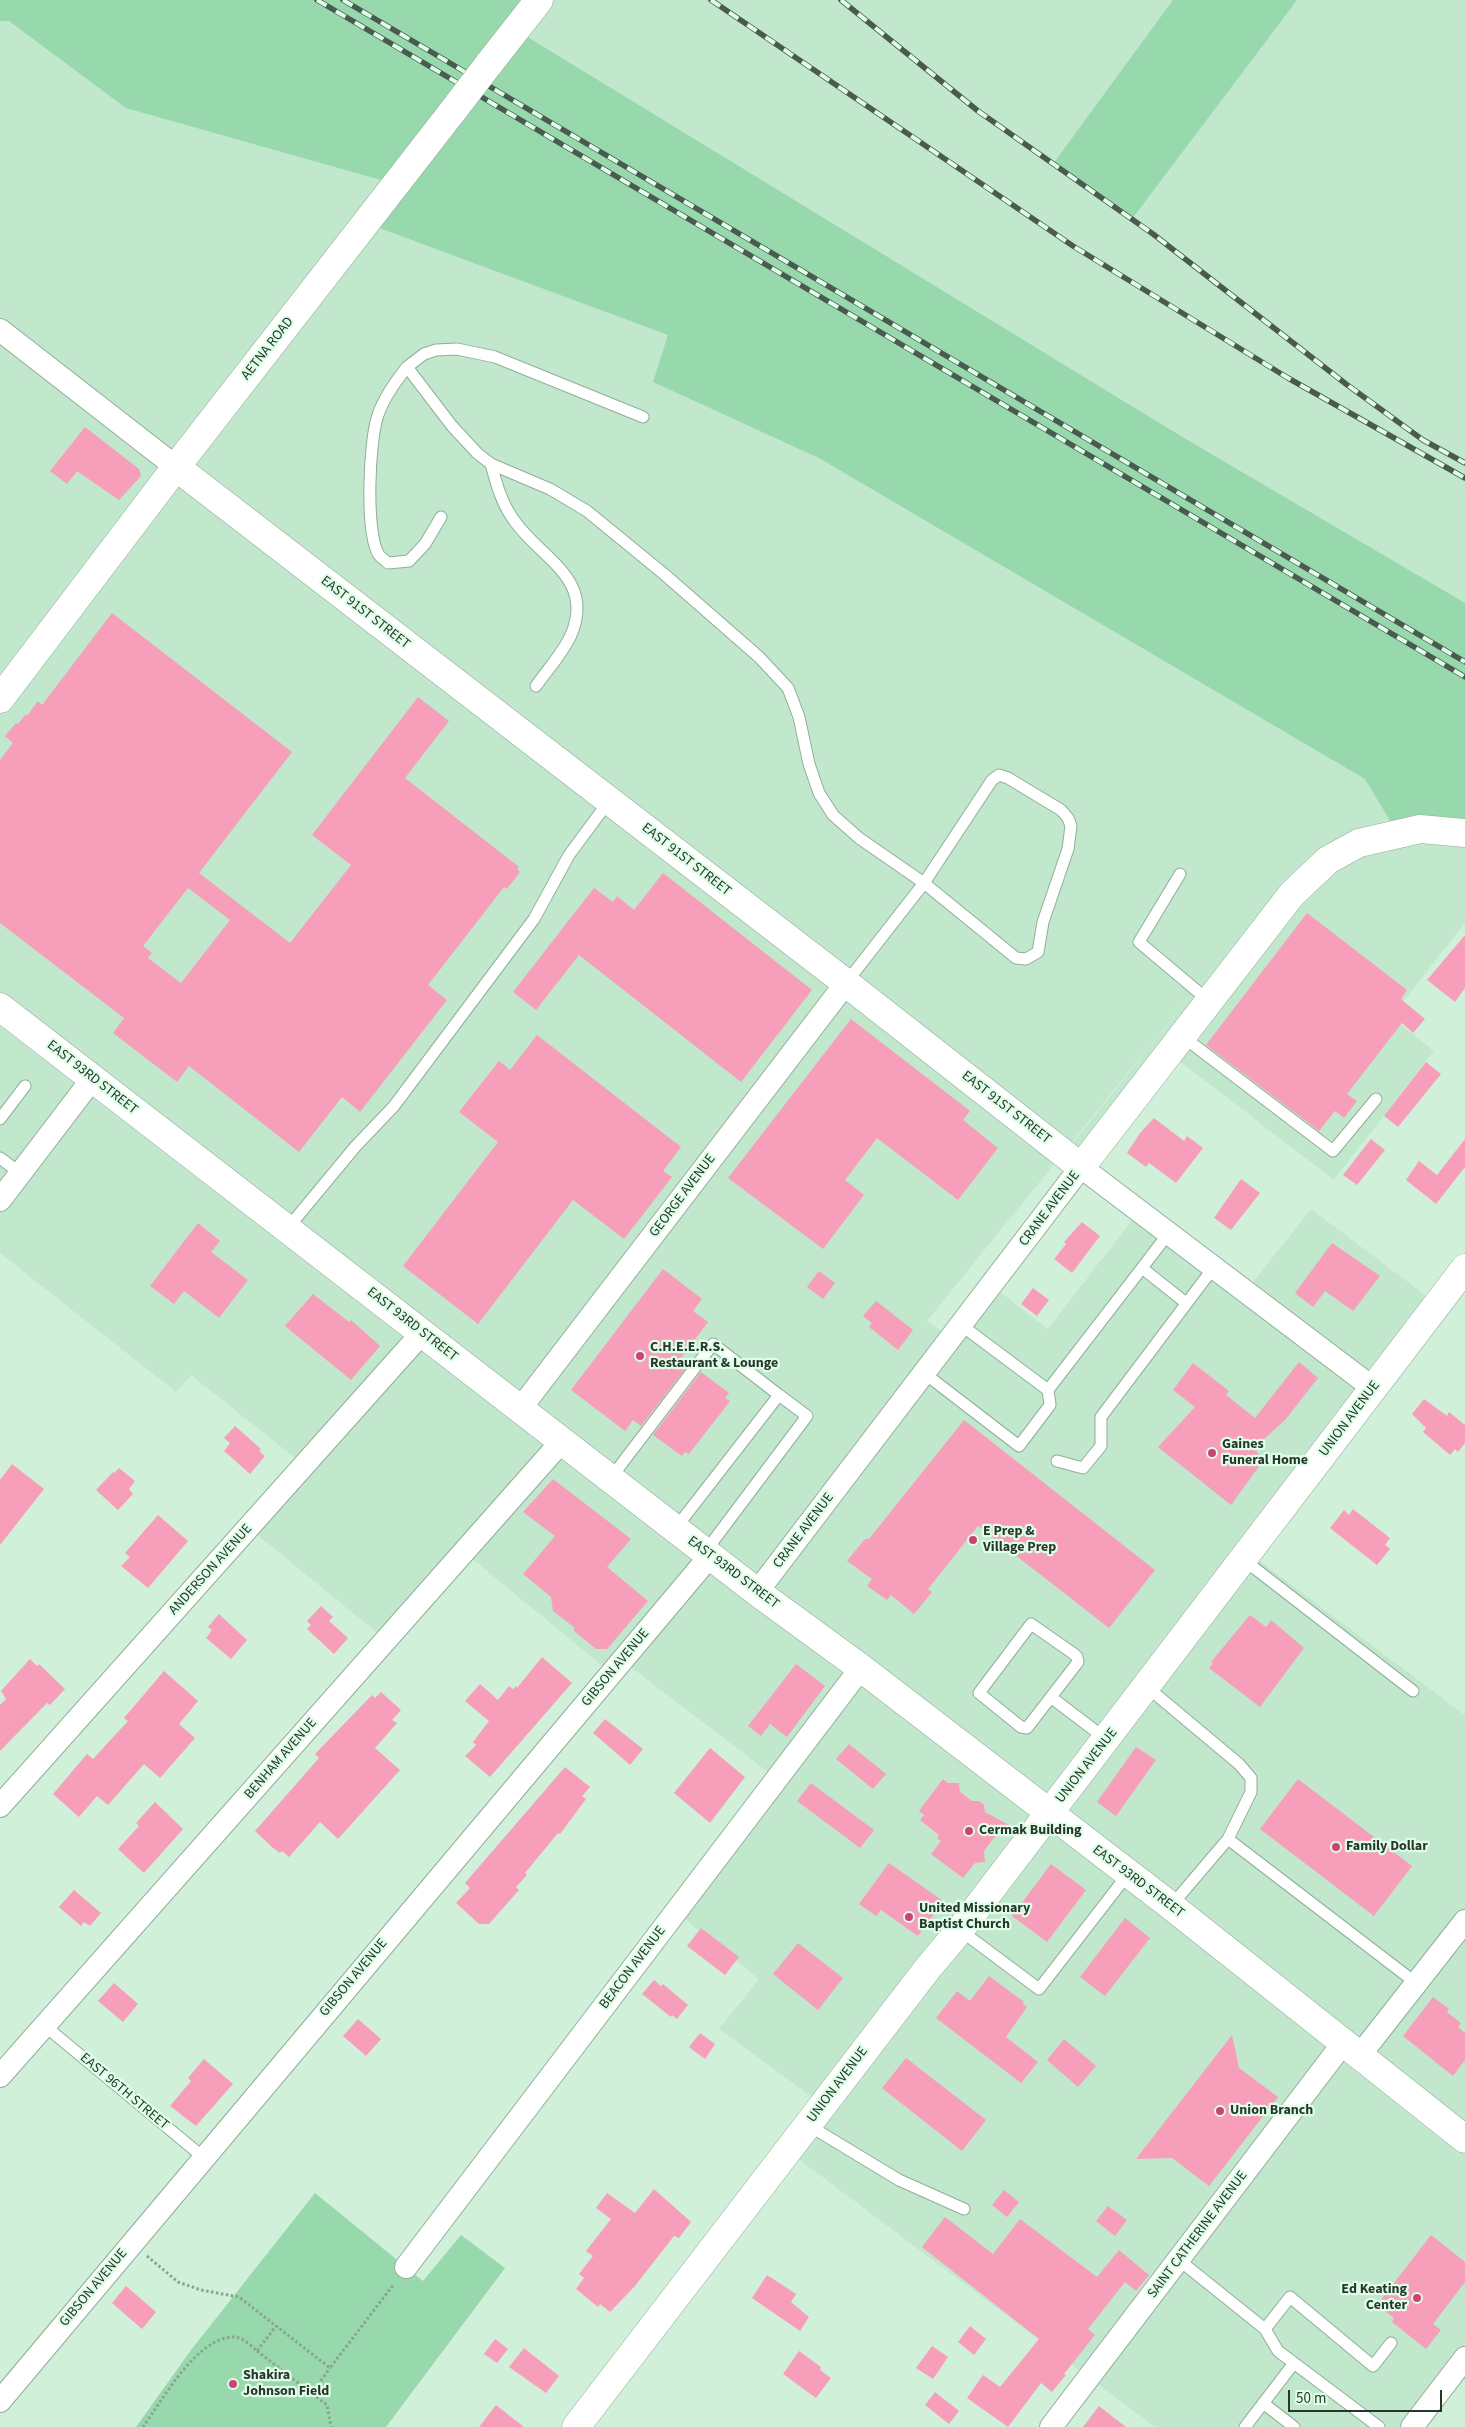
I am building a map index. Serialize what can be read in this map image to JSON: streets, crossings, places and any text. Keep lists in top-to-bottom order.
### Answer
{
  "streets": {
    "main road": [
      "AETNA ROAD",
      "EAST 91ST STREET",
      "EAST 93RD STREET",
      "CRANE AVENUE",
      "UNION AVENUE"
    ],
    "street": [
      "GEORGE AVENUE",
      "ANDERSON AVENUE",
      "GIBSON AVENUE",
      "BENHAM AVENUE",
      "BEACON AVENUE",
      "SAINT CATHERINE AVENUE"
    ],
    "lane": ["EAST 96TH STREET"]
  },
  "crossings": [
    ["AETNA ROAD", "EAST 91ST STREET"],
    ["EAST 91ST STREET", "GEORGE AVENUE"],
    ["EAST 91ST STREET", "CRANE AVENUE"],
    ["EAST 91ST STREET", "UNION AVENUE"],
    ["EAST 93RD STREET", "GEORGE AVENUE"],
    ["EAST 93RD STREET", "CRANE AVENUE"],
    ["EAST 93RD STREET", "UNION AVENUE"],
    ["EAST 93RD STREET", "ANDERSON AVENUE"],
    ["EAST 93RD STREET", "GIBSON AVENUE"],
    ["EAST 93RD STREET", "BENHAM AVENUE"],
    ["EAST 93RD STREET", "BEACON AVENUE"],
    ["EAST 93RD STREET", "SAINT CATHERINE AVENUE"],
    ["GIBSON AVENUE", "EAST 96TH STREET"],
    ["BENHAM AVENUE", "EAST 96TH STREET"]
  ],
  "places": [
    "C.H.E.E.R.S. Restaurant & Lounge",
    "Gaines Funeral Home",
    "E Prep & Village Prep",
    "Cermak Building",
    "Family Dollar",
    "United Missionary Baptist Church",
    "Union Branch",
    "Ed Keating Center",
    "Shakira Johnson Field"
  ],
  "scale_bar": "50 m"
}
